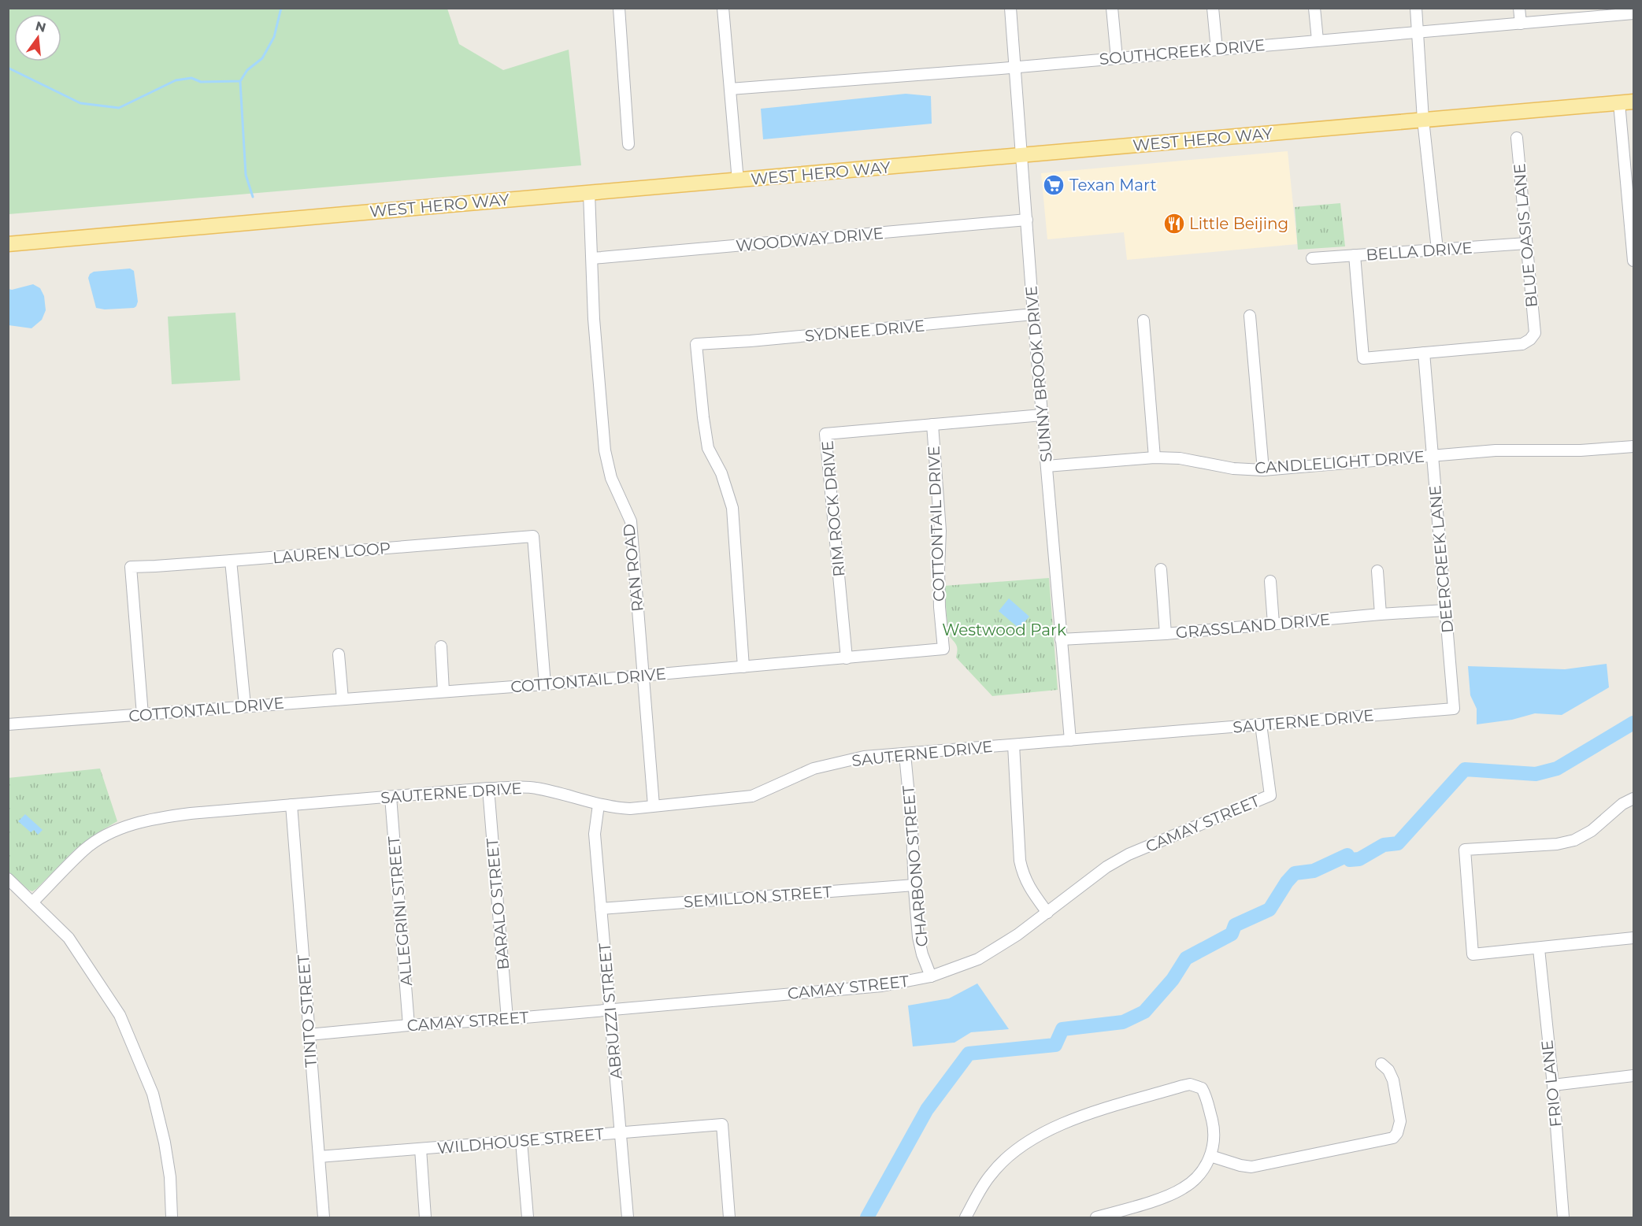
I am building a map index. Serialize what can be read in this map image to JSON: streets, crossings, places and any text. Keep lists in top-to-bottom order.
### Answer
{
  "streets": {
    "main road": ["WEST HERO WAY"],
    "street": [
      "SOUTHCREEK DRIVE",
      "BLUE OASIS LANE",
      "WOODWAY DRIVE",
      "BELLA DRIVE",
      "SYDNEE DRIVE",
      "SUNNY BROOK DRIVE",
      "CANDLELIGHT DRIVE",
      "RIM ROCK DRIVE",
      "COTTONTAIL DRIVE",
      "LAUREN LOOP",
      "DEERCREEK LANE",
      "RAN ROAD",
      "GRASSLAND DRIVE",
      "SAUTERNE DRIVE",
      "CAMAY STREET",
      "CHARBONO STREET",
      "SEMILLON STREET",
      "BARALO STREET",
      "ALLEGRINI STREET",
      "TINTO STREET",
      "ABRUZZI STREET",
      "FRIO LANE",
      "WILDHOUSE STREET"
    ]
  },
  "crossings": [
    ["SOUTHCREEK DRIVE", "SUNNY BROOK DRIVE"],
    ["WEST HERO WAY", "SUNNY BROOK DRIVE"],
    ["WEST HERO WAY", "RAN ROAD"],
    ["BLUE OASIS LANE", "BELLA DRIVE"],
    ["BLUE OASIS LANE", "DEERCREEK LANE"],
    ["WOODWAY DRIVE", "SUNNY BROOK DRIVE"],
    ["WOODWAY DRIVE", "RAN ROAD"],
    ["SYDNEE DRIVE", "SUNNY BROOK DRIVE"],
    ["SYDNEE DRIVE", "COTTONTAIL DRIVE"],
    ["SUNNY BROOK DRIVE", "CANDLELIGHT DRIVE"],
    ["SUNNY BROOK DRIVE", "RIM ROCK DRIVE"],
    ["SUNNY BROOK DRIVE", "GRASSLAND DRIVE"],
    ["SUNNY BROOK DRIVE", "SAUTERNE DRIVE"],
    ["CANDLELIGHT DRIVE", "DEERCREEK LANE"],
    ["RIM ROCK DRIVE", "COTTONTAIL DRIVE"],
    ["COTTONTAIL DRIVE", "LAUREN LOOP"],
    ["COTTONTAIL DRIVE", "RAN ROAD"],
    ["DEERCREEK LANE", "GRASSLAND DRIVE"],
    ["DEERCREEK LANE", "SAUTERNE DRIVE"],
    ["RAN ROAD", "SAUTERNE DRIVE"],
    ["SAUTERNE DRIVE", "CAMAY STREET"],
    ["SAUTERNE DRIVE", "CHARBONO STREET"],
    ["SAUTERNE DRIVE", "BARALO STREET"],
    ["SAUTERNE DRIVE", "ALLEGRINI STREET"],
    ["SAUTERNE DRIVE", "TINTO STREET"],
    ["SAUTERNE DRIVE", "ABRUZZI STREET"],
    ["CAMAY STREET", "CHARBONO STREET"],
    ["CAMAY STREET", "BARALO STREET"],
    ["CAMAY STREET", "ALLEGRINI STREET"],
    ["CAMAY STREET", "TINTO STREET"],
    ["CAMAY STREET", "ABRUZZI STREET"],
    ["CHARBONO STREET", "SEMILLON STREET"],
    ["SEMILLON STREET", "ABRUZZI STREET"],
    ["TINTO STREET", "WILDHOUSE STREET"],
    ["ABRUZZI STREET", "WILDHOUSE STREET"]
  ],
  "parks": ["Westwood Park"],
  "places": {
    "supermarket": ["Texan Mart"],
    "restaurant": ["Little Beijing"]
  },
  "north": "top"
}
